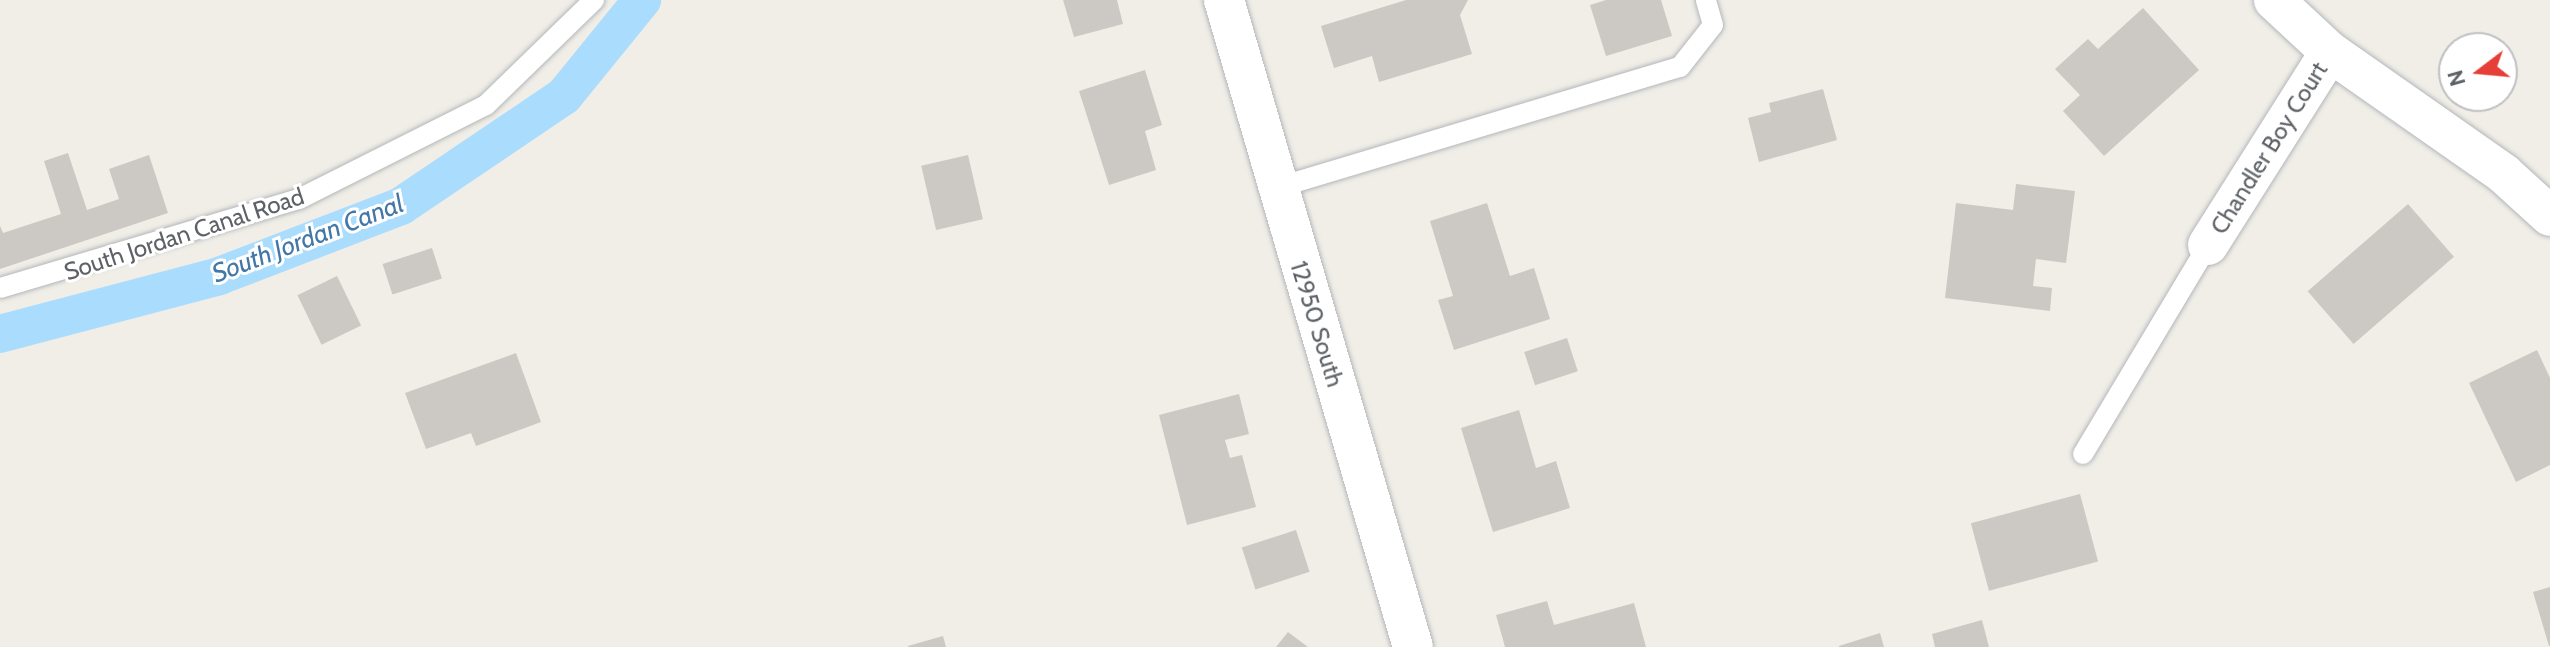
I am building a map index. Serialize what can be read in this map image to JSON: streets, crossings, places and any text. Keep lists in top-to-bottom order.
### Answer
{
  "streets": {
    "street": ["Chandler Boy Court", "12950 South"],
    "lane": ["South Jordan Canal Road"]
  },
  "water": ["South Jordan Canal"],
  "north": "left"
}
